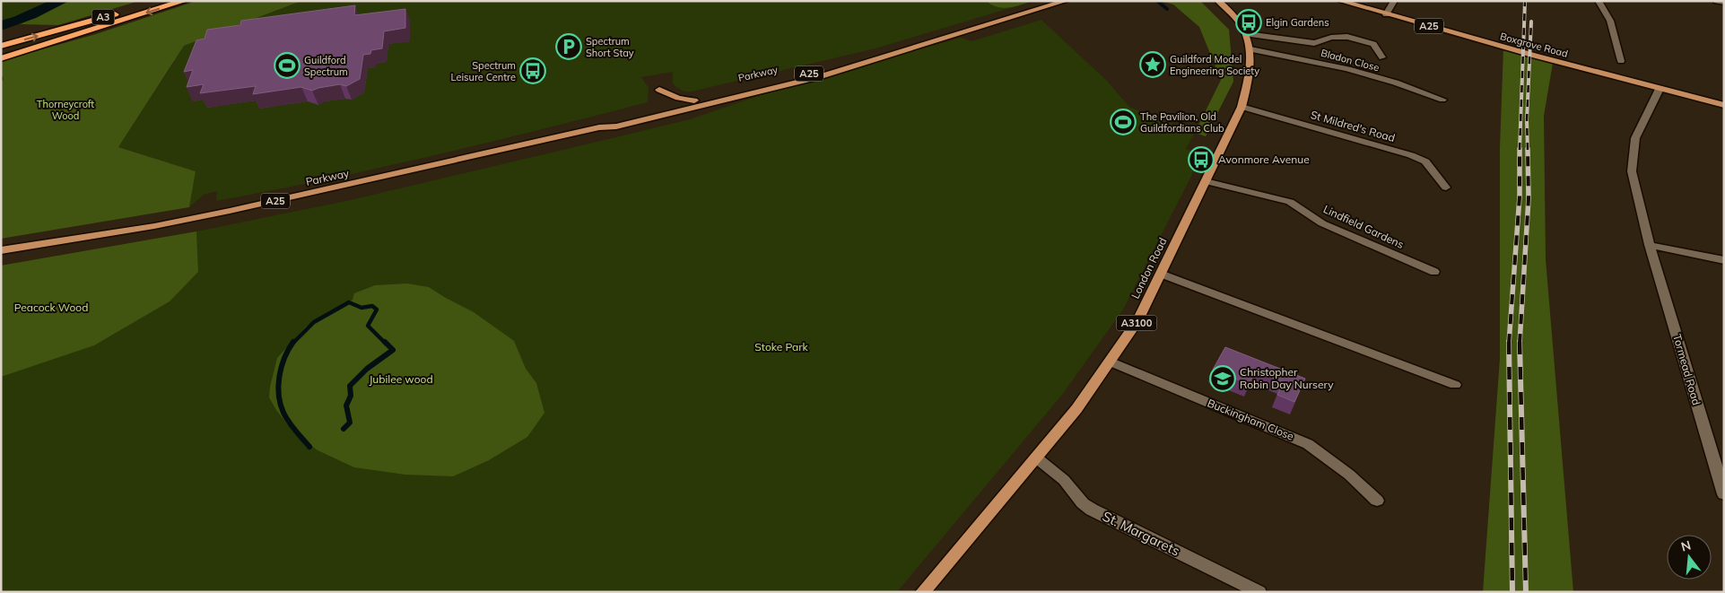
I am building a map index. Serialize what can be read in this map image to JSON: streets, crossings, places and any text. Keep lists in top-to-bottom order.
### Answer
{
  "streets": {
    "highway": ["A3"],
    "main road": [
      "A25",
      "Boxgrove Road",
      "Parkway",
      "London Road",
      "A3100"
    ],
    "street": [
      "Bladon Close",
      "St Mildred's Road",
      "Lindfield Gardens",
      "Tormead Road",
      "Buckingham Close",
      "St. Margarets"
    ]
  },
  "crossings": [
    ["Boxgrove Road", "Tormead Road"],
    ["Bladon Close", "London Road"],
    ["St Mildred's Road", "London Road"],
    ["Lindfield Gardens", "London Road"],
    ["London Road", "Buckingham Close"],
    ["London Road", "St. Margarets"]
  ],
  "parks": [
    "Thorneycroft Wood",
    "Peacock Wood",
    "Stoke Park",
    "Jubilee wood"
  ],
  "places": {
    "bus stop": ["Elgin Gardens", "Spectrum Leisure Centre", "Avonmore Avenue"],
    "parking": ["Spectrum Short Stay"],
    "place": ["Guildford Model Engineering Society"],
    "sports": ["Guildford Spectrum", "The Pavilion, Old Guildfordians Club"],
    "school or university": ["Christopher Robin Day Nursery"]
  },
  "north": "top"
}
